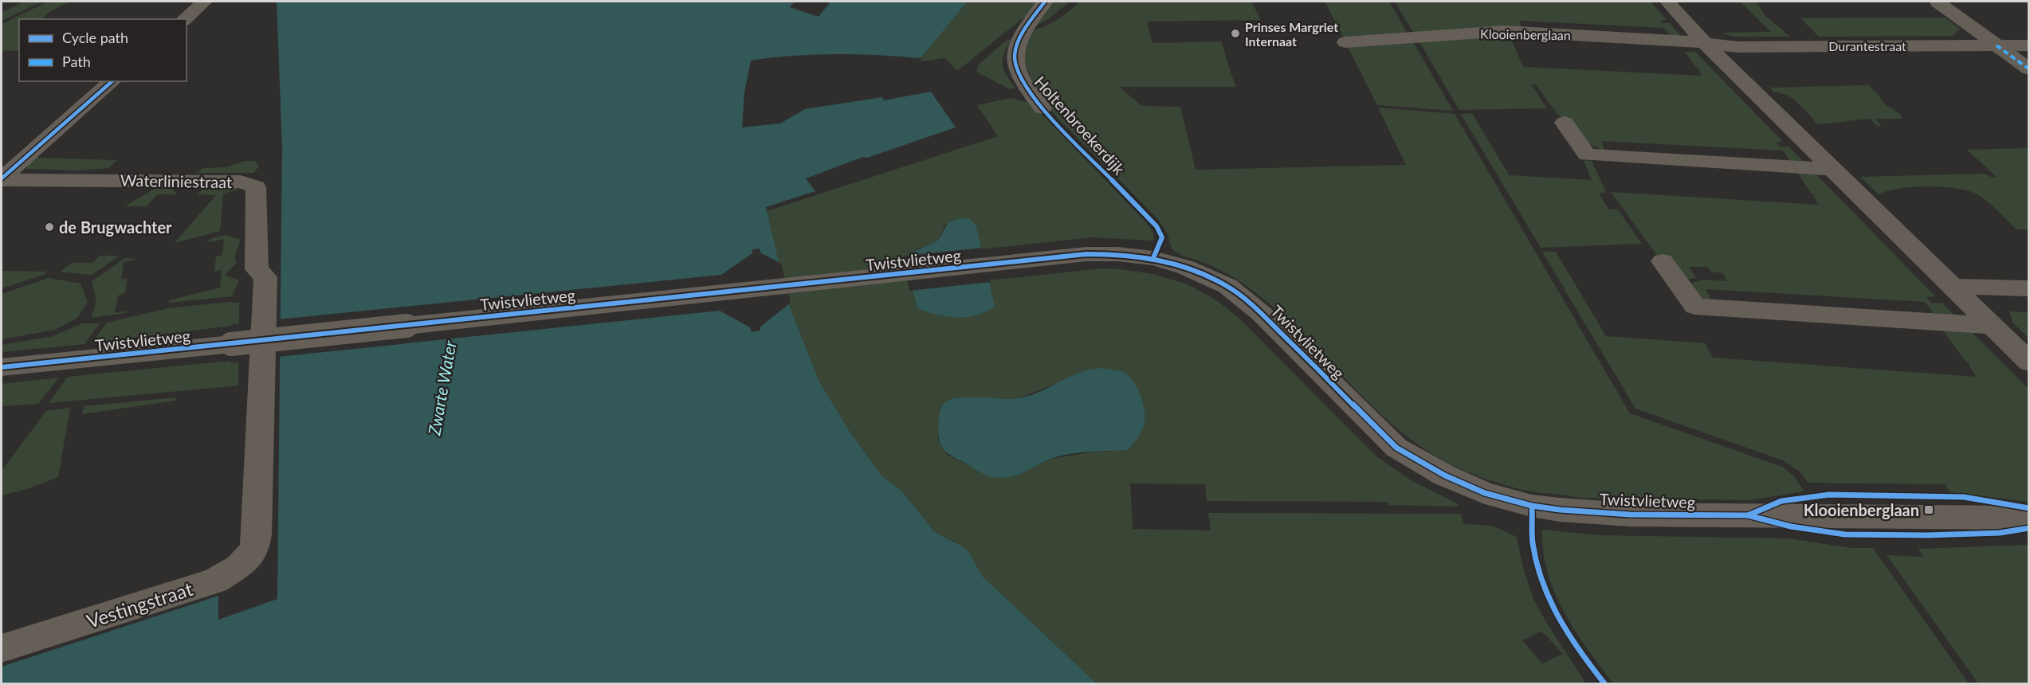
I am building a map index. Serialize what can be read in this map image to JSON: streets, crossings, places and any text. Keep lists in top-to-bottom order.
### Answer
{
  "streets": {
    "street": [
      "Klooienberglaan",
      "Durantestraat",
      "Holtenbroekerdijk",
      "Waterliniestraat",
      "Twistvlietweg",
      "Vestingstraat"
    ]
  },
  "crossings": [
    ["Klooienberglaan", "Durantestraat"],
    ["Waterliniestraat", "Vestingstraat"]
  ],
  "water": ["Zwarte Water"],
  "places": {
    "other": ["Prinses Margriet Internaat", "de Brugwachter"],
    "transit": ["Klooienberglaan"]
  },
  "legend": ["Cycle path", "Path"]
}
